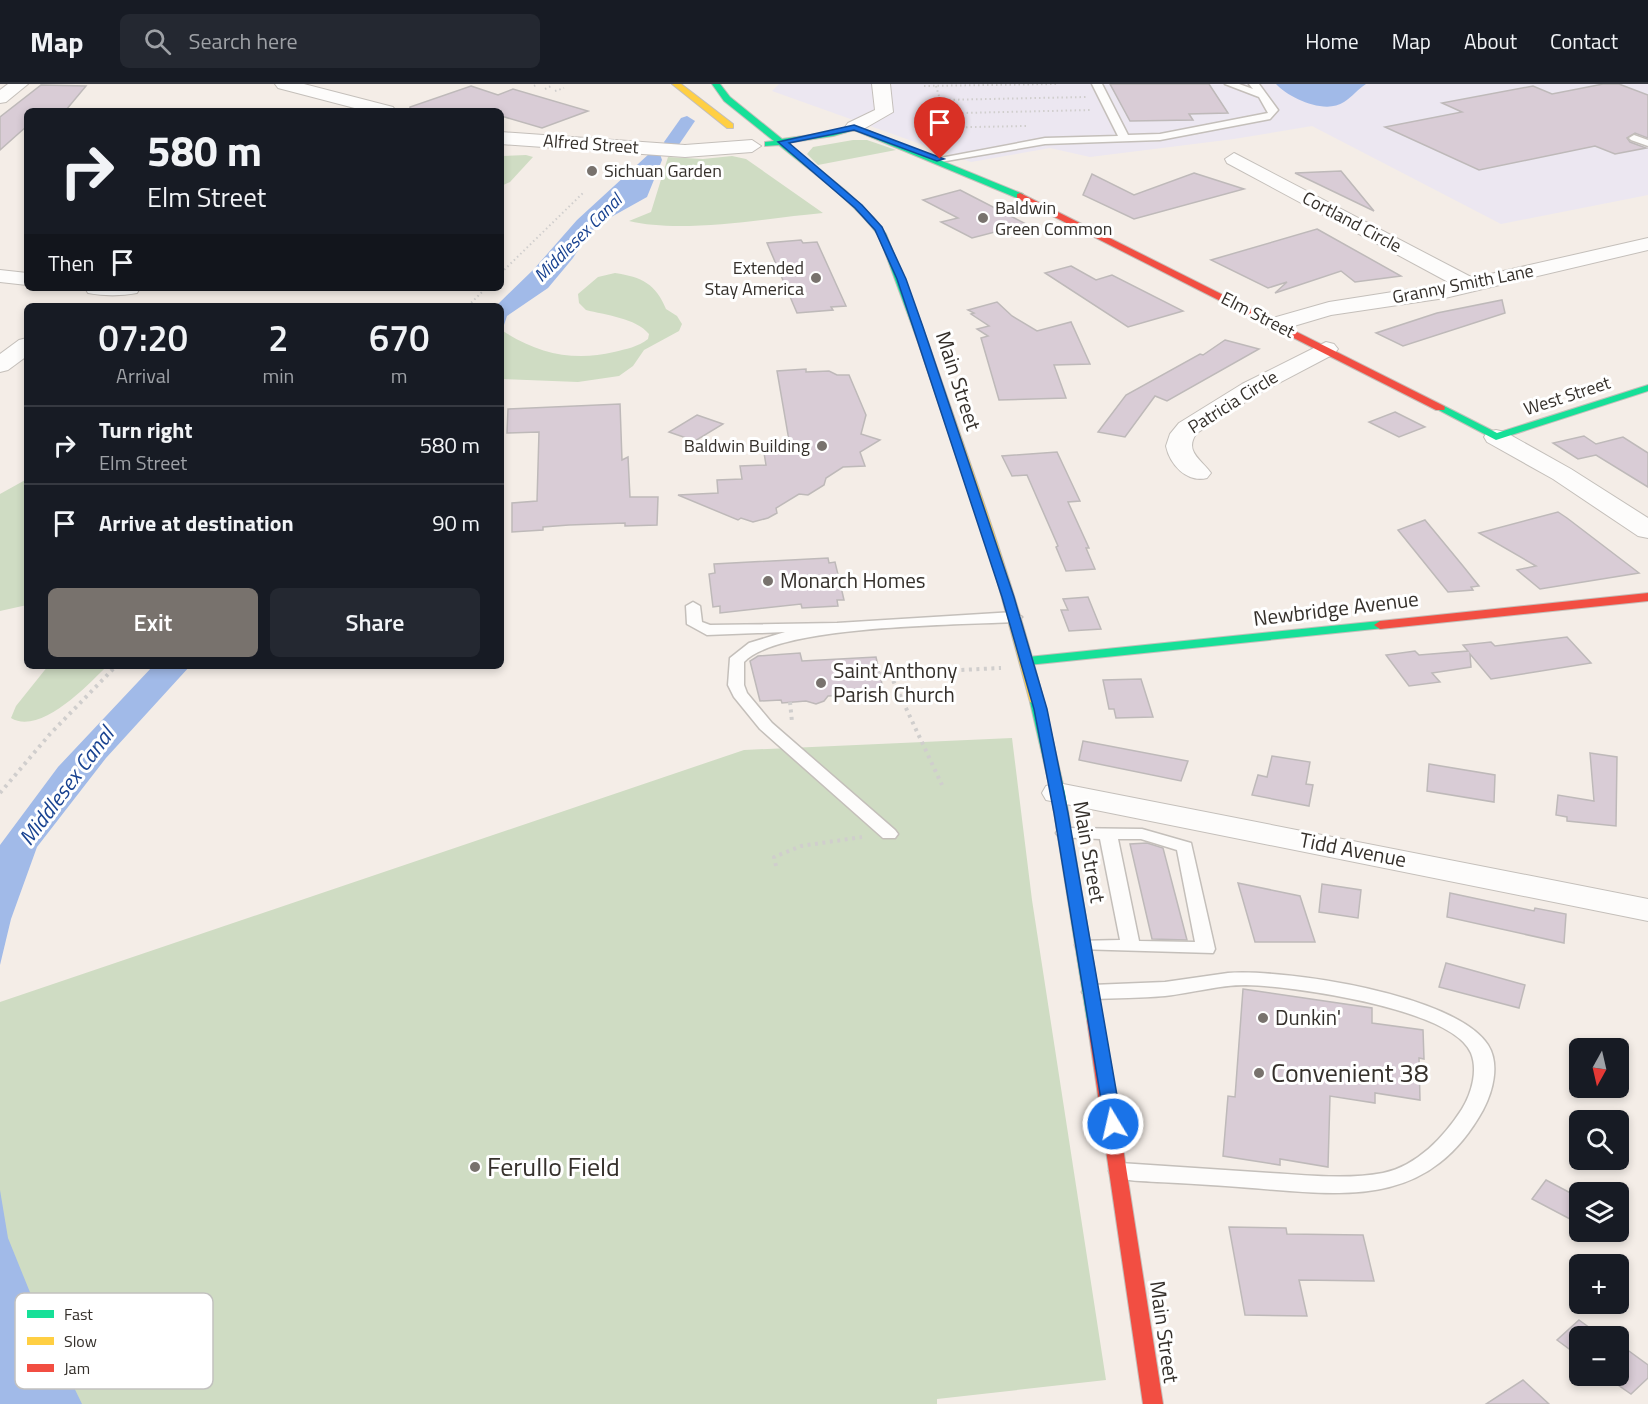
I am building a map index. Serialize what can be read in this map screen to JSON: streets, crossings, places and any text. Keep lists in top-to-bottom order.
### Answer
{
  "streets": {
    "main road": [
      "Elm Street",
      "Main Street",
      "West Street",
      "Newbridge Avenue"
    ],
    "street": [
      "Alfred Street",
      "Cortland Circle",
      "Granny Smith Lane",
      "Patricia Circle",
      "Tidd Avenue"
    ]
  },
  "crossings": [
    ["Cortland Circle", "Granny Smith Lane"],
    ["Granny Smith Lane", "Elm Street"],
    ["Elm Street", "West Street"],
    ["Elm Street", "Patricia Circle"],
    ["Main Street", "Newbridge Avenue"],
    ["Main Street", "Tidd Avenue"]
  ],
  "water": ["Middlesex Canal"],
  "places": [
    "Sichuan Garden",
    "Baldwin Green Common",
    "Extended Stay America",
    "Baldwin Building",
    "Monarch Homes",
    "Saint Anthony Parish Church",
    "Dunkin'",
    "Convenient 38",
    "Ferullo Field"
  ],
  "legend": ["Fast", "Slow", "Jam"],
  "north": "bottom",
  "page": {
    "header": "Map",
    "search": "Search here",
    "nav": [
      "Home",
      "Map",
      "About",
      "Contact"
    ],
    "turn": ["580 m", "Elm Street"],
    "then": "Then",
    "eta": [
      "07:20",
      "Arrival",
      "2",
      "min",
      "670",
      "m"
    ],
    "list": [
      {
        "name": "Turn right",
        "note": "Elm Street",
        "value": "580 m"
      },
      {
        "name": "Arrive at destination",
        "value": "90 m"
      }
    ],
    "buttons": ["Exit", "Share"],
    "map_buttons": ["+", "−"]
  }
}
